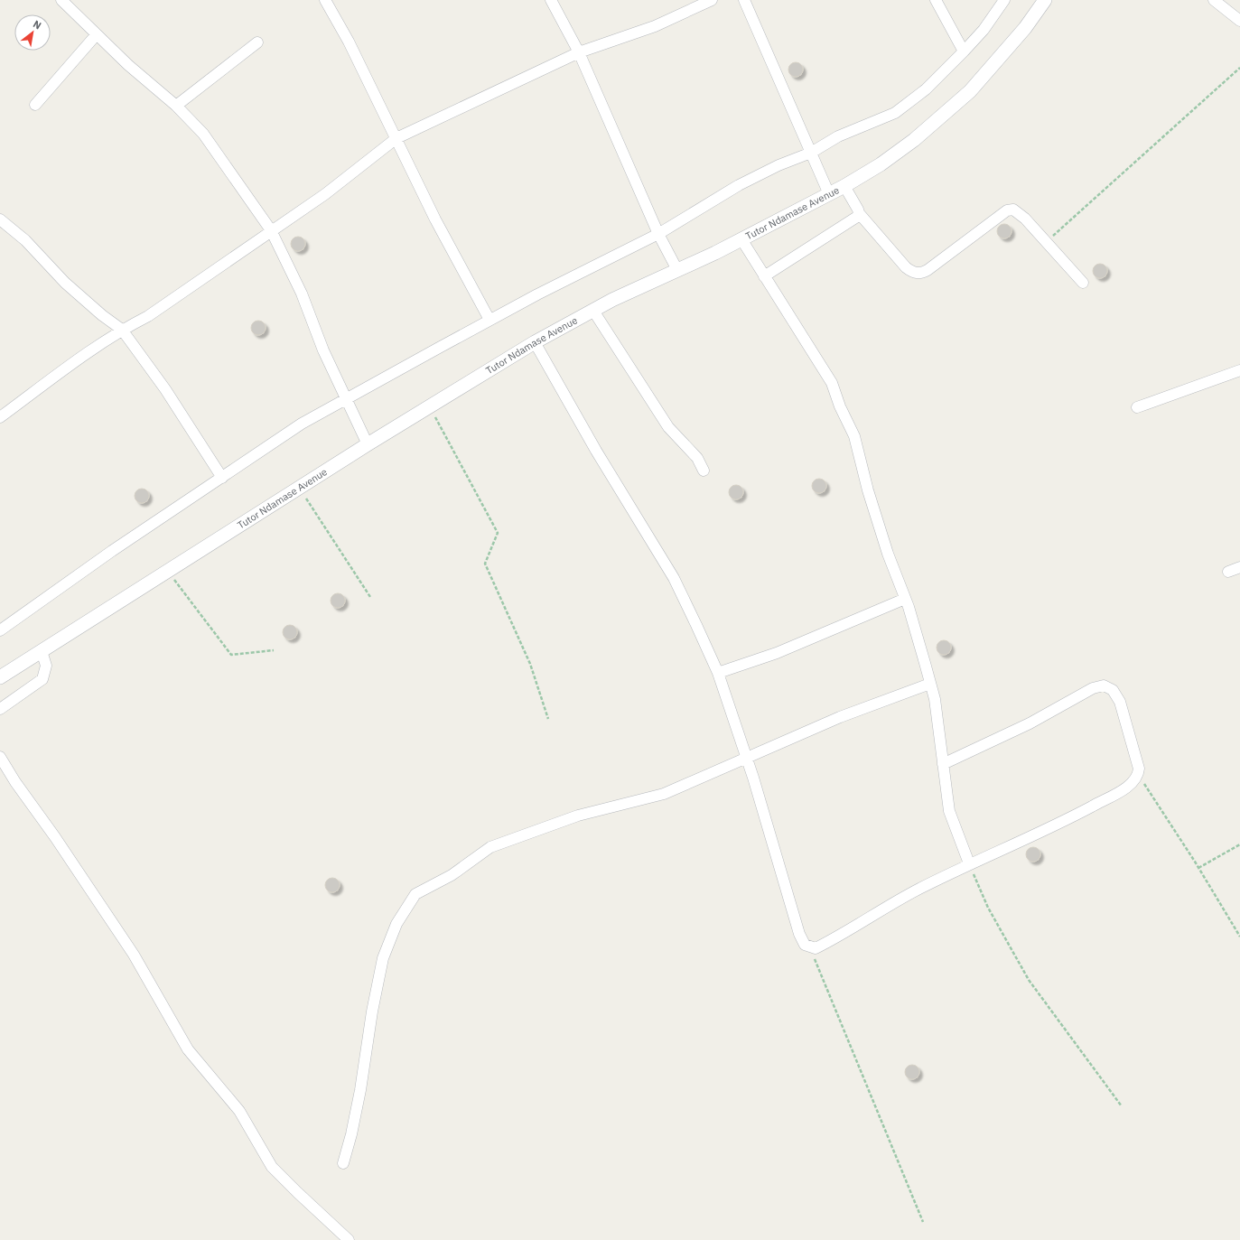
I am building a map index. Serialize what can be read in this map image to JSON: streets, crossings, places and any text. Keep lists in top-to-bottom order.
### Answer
{
  "streets": {
    "street": ["Tutor Ndamase Avenue"]
  },
  "north": "top right"
}
